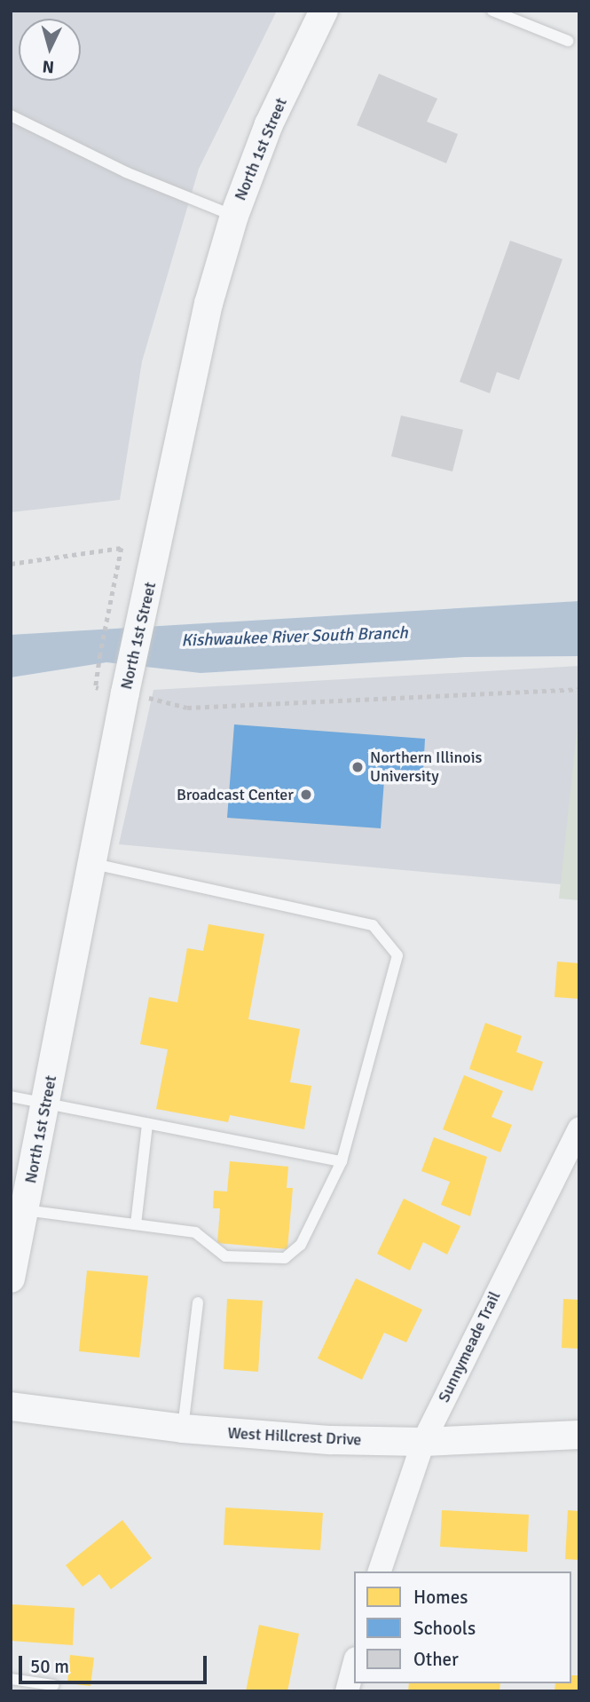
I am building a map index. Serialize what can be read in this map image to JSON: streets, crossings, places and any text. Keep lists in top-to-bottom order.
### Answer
{
  "streets": {
    "street": ["North 1st Street", "Sunnymeade Trail", "West Hillcrest Drive"]
  },
  "crossings": [
    ["Sunnymeade Trail", "West Hillcrest Drive"]
  ],
  "water": ["Kishwaukee River South Branch"],
  "places": ["Northern Illinois University", "Broadcast Center"],
  "legend": ["Homes", "Schools", "Other"],
  "scale_bar": "50 m",
  "north": "bottom"
}
